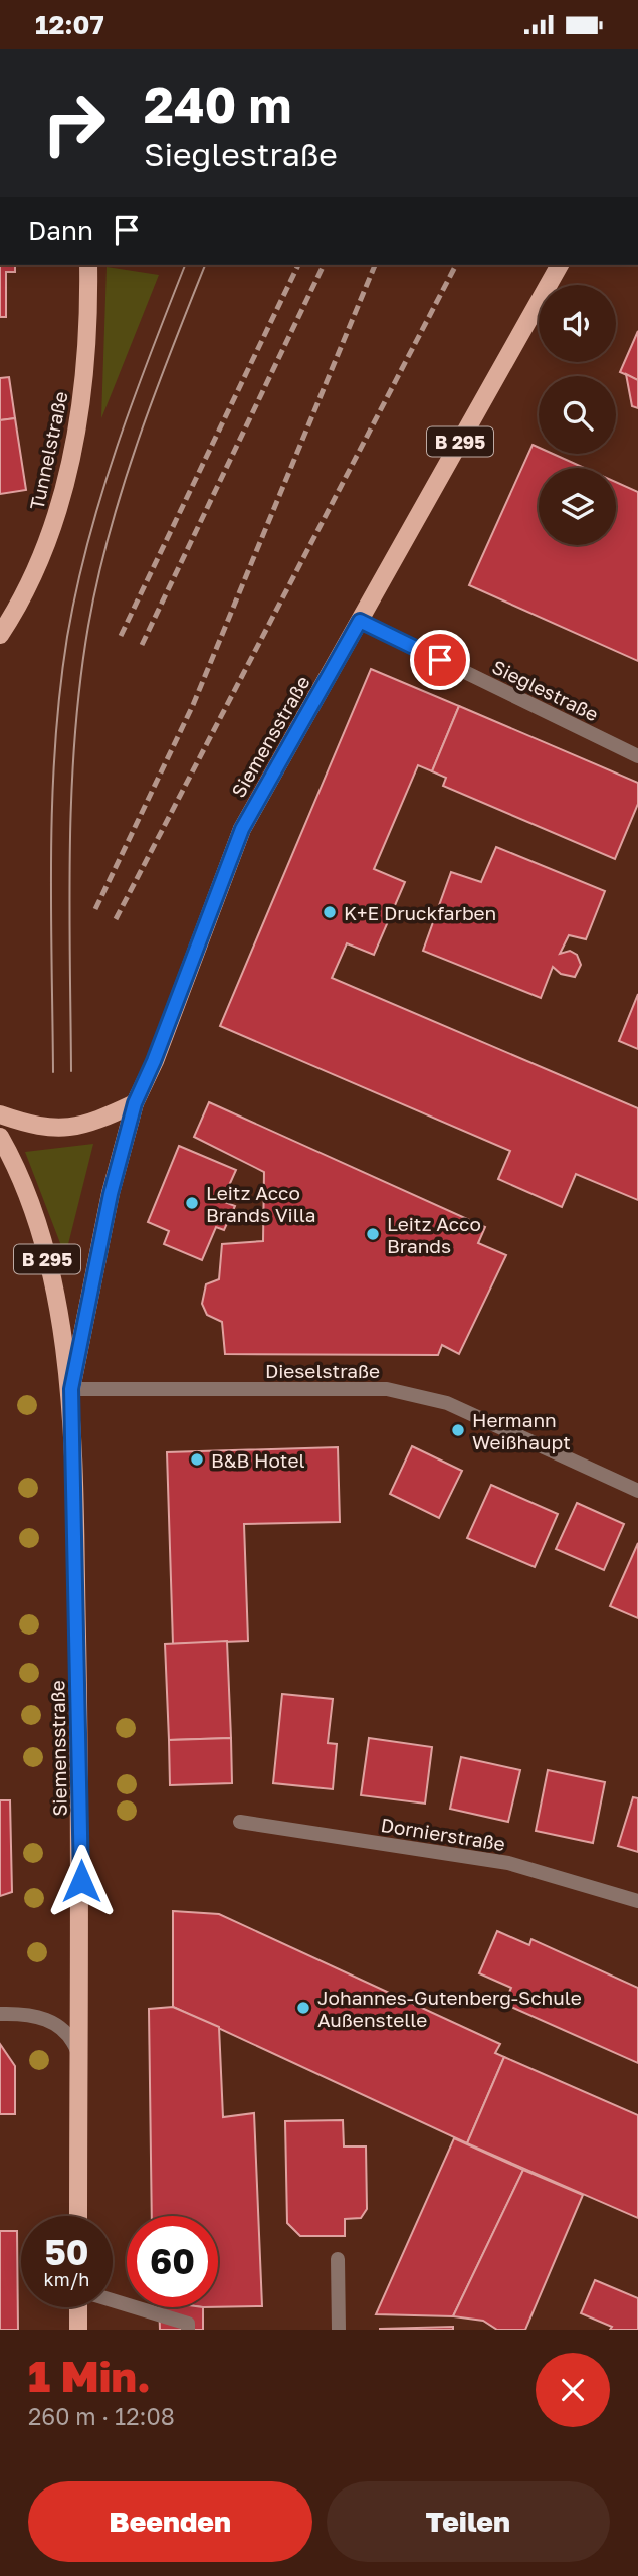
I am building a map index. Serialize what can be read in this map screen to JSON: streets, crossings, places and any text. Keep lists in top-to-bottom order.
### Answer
{
  "streets": {
    "main road": ["B 295", "Tunnelstraße", "Siemensstraße"],
    "street": ["Sieglestraße", "Dieselstraße", "Dornierstraße"]
  },
  "crossings": [
    ["Sieglestraße", "Siemensstraße"],
    ["Siemensstraße", "Dieselstraße"]
  ],
  "places": [
    "K+E Druckfarben",
    "Leitz Acco Brands Villa",
    "Leitz Acco Brands",
    "Hermann Weißhaupt",
    "B&B Hotel",
    "Johannes-Gutenberg-Schule Außenstelle"
  ],
  "page": {
    "status": "12:07",
    "turn": ["240 m", "Sieglestraße"],
    "then": "Dann",
    "speed": "50 km/h",
    "limit": "60",
    "heading": ["1 Min.", "260 m · 12:08"],
    "buttons": ["Beenden", "Teilen"]
  }
}
